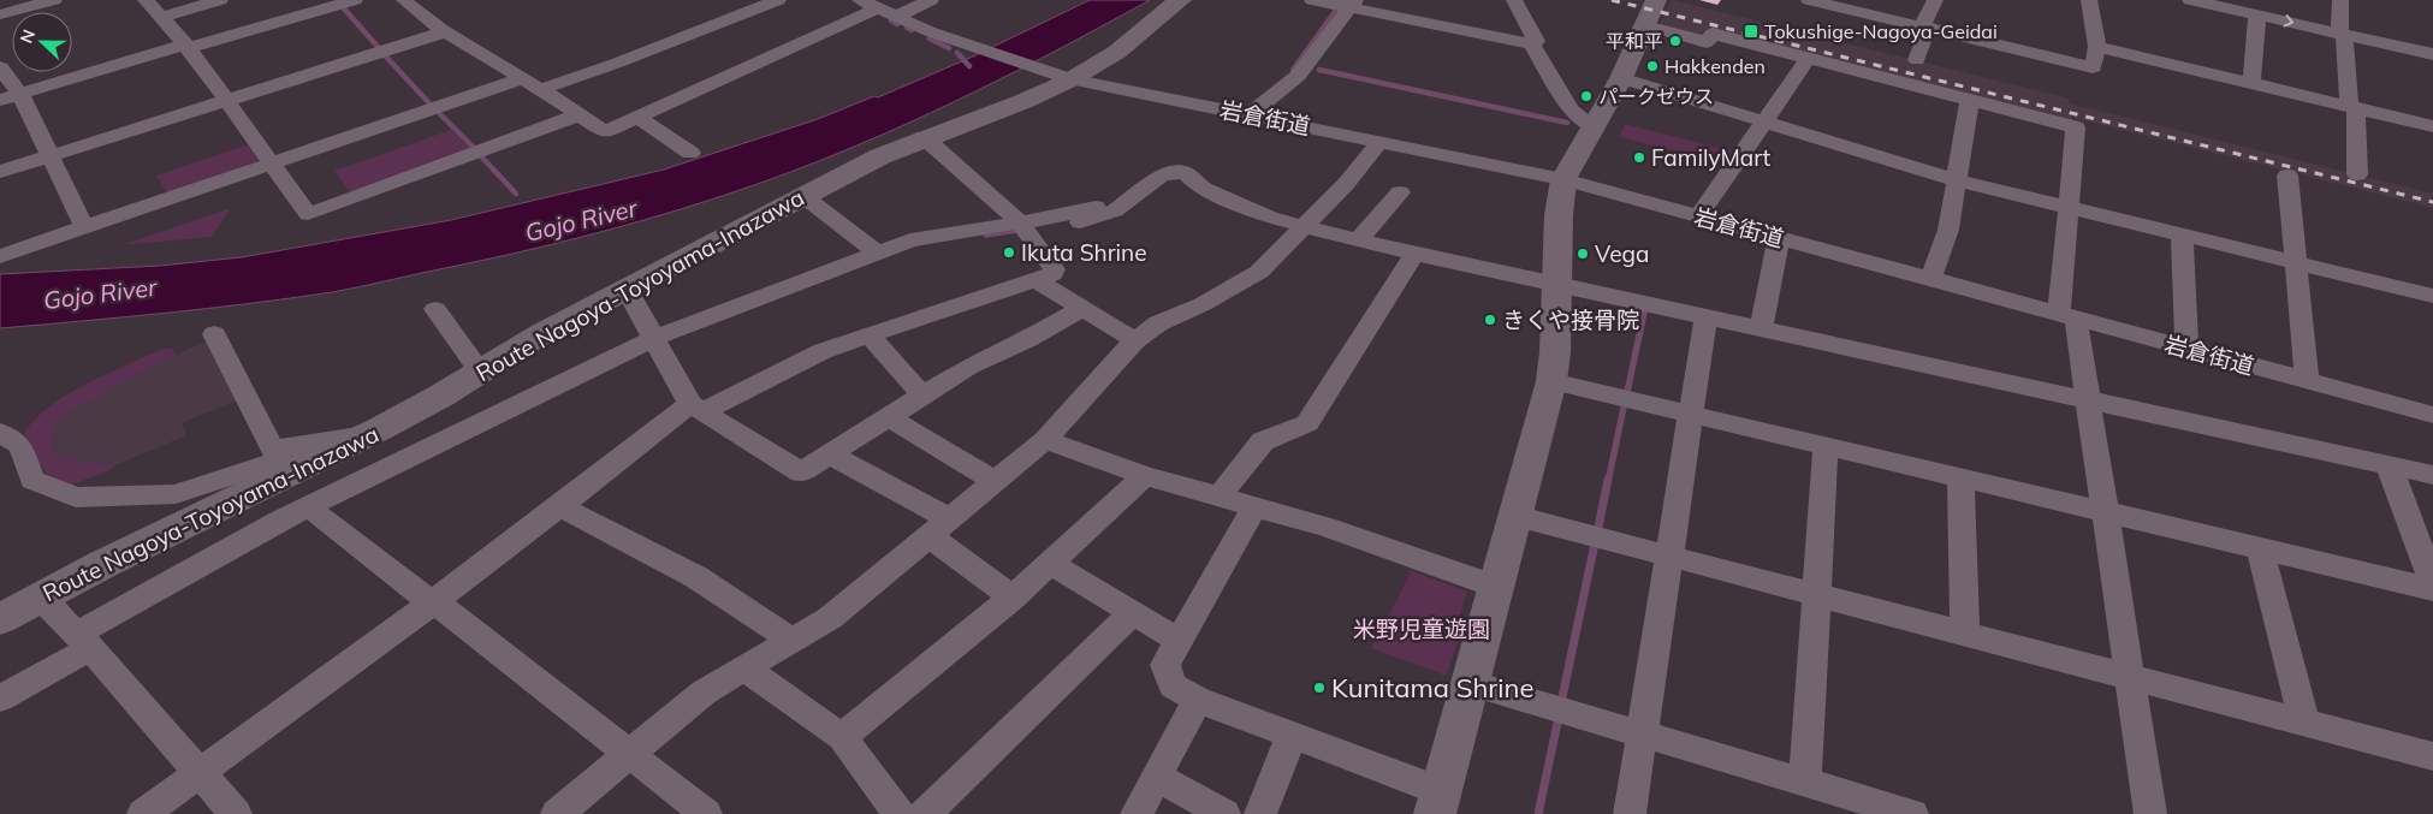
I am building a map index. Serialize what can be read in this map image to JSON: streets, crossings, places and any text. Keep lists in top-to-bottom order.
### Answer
{
  "streets": {
    "main road": ["Route Nagoya-Toyoyama-Inazawa"],
    "street": ["岩倉街道"]
  },
  "crossings": [
    ["岩倉街道", "Route Nagoya-Toyoyama-Inazawa"]
  ],
  "water": ["Gojo River"],
  "parks": ["米野児童遊園"],
  "places": {
    "transit": ["Tokushige-Nagoya-Geidai"],
    "other": [
      "平和平",
      "Hakkenden",
      "パークゼウス",
      "FamilyMart",
      "Ikuta Shrine",
      "Vega",
      "きくや接骨院",
      "Kunitama Shrine"
    ]
  },
  "north": "left"
}
